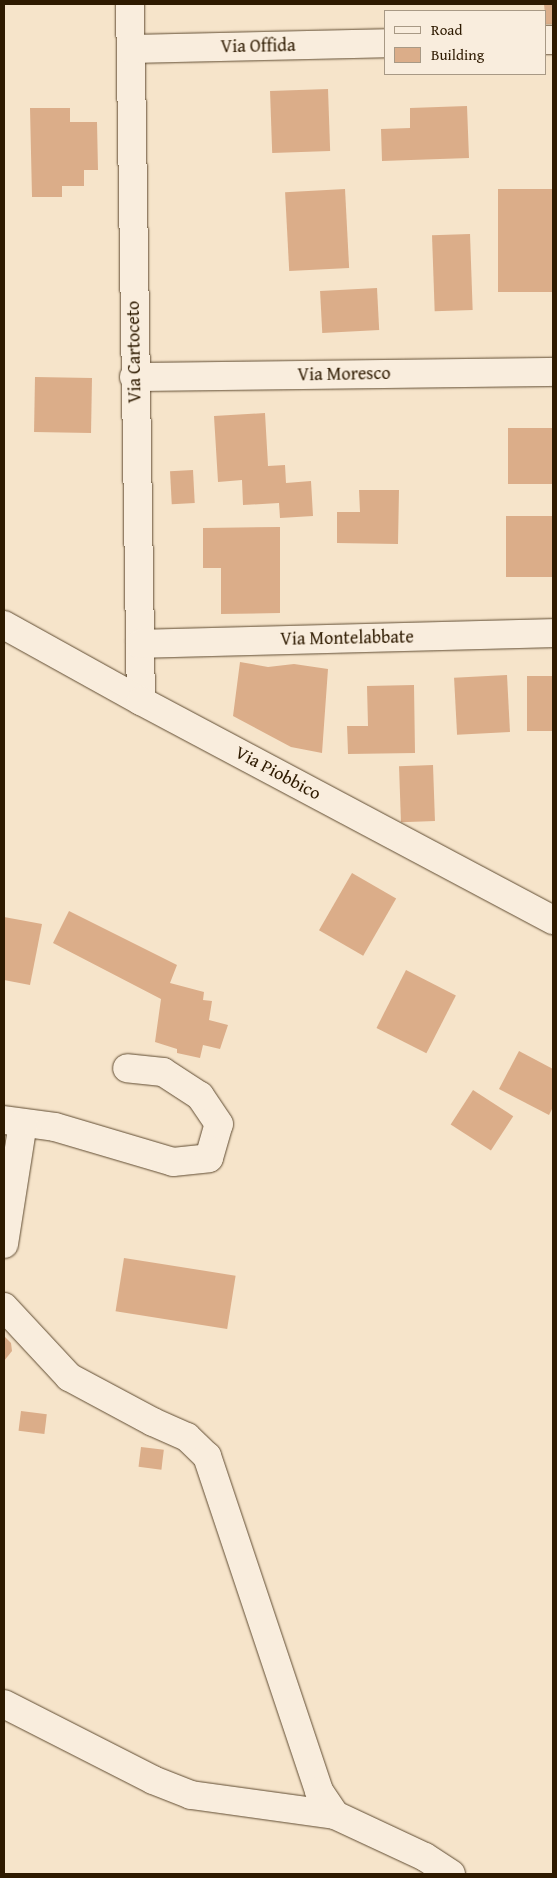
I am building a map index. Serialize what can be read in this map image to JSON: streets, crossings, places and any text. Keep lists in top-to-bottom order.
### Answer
{
  "streets": {
    "street": [
      "Via Offida",
      "Via Cartoceto",
      "Via Moresco",
      "Via Montelabbate",
      "Via Piobbico"
    ]
  },
  "crossings": [
    ["Via Offida", "Via Cartoceto"],
    ["Via Cartoceto", "Via Moresco"],
    ["Via Cartoceto", "Via Montelabbate"],
    ["Via Cartoceto", "Via Piobbico"]
  ],
  "legend": ["Road", "Building"]
}
